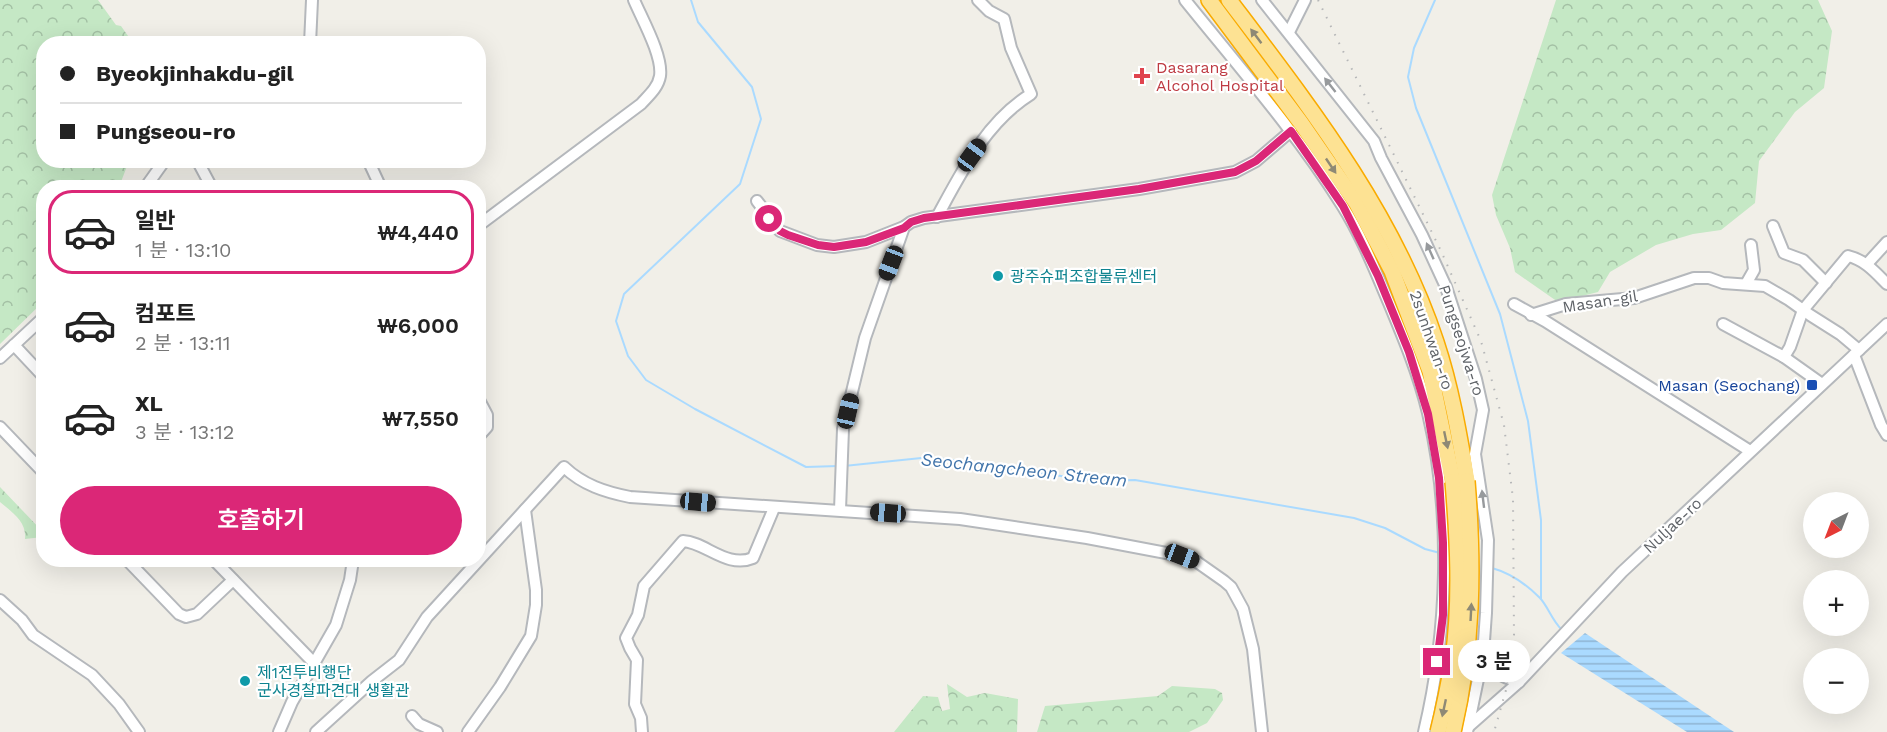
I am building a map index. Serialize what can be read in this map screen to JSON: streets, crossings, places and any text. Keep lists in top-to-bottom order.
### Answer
{
  "streets": {
    "highway": ["2sunhwan-ro"],
    "street": ["Masan-gil", "Pungseojwa-ro", "Nuljae-ro"]
  },
  "crossings": [
    ["Masan-gil", "Nuljae-ro"],
    ["2sunhwan-ro", "Pungseojwa-ro"],
    ["2sunhwan-ro", "Nuljae-ro"],
    ["Pungseojwa-ro", "Nuljae-ro"]
  ],
  "water": ["Seochangcheon Stream"],
  "places": {
    "health": ["Dasarang Alcohol Hospital"],
    "other": ["광주슈퍼조합물류센터", "제1전투비행단 군사경찰파견대 생활관"],
    "transit": ["Masan (Seochang)"]
  },
  "north": "bottom left",
  "page": {
    "banner": ["Byeokjinhakdu-gil", "Pungseou-ro"],
    "list": [
      {
        "name": "일반",
        "note": "1 분 · 13:10",
        "value": "₩4,440"
      },
      {
        "name": "컴포트",
        "note": "2 분 · 13:11",
        "value": "₩6,000"
      },
      {
        "name": "XL",
        "note": "3 분 · 13:12",
        "value": "₩7,550"
      }
    ],
    "buttons": "호출하기",
    "map_buttons": ["+", "−"],
    "bubble": "3 분"
  }
}
